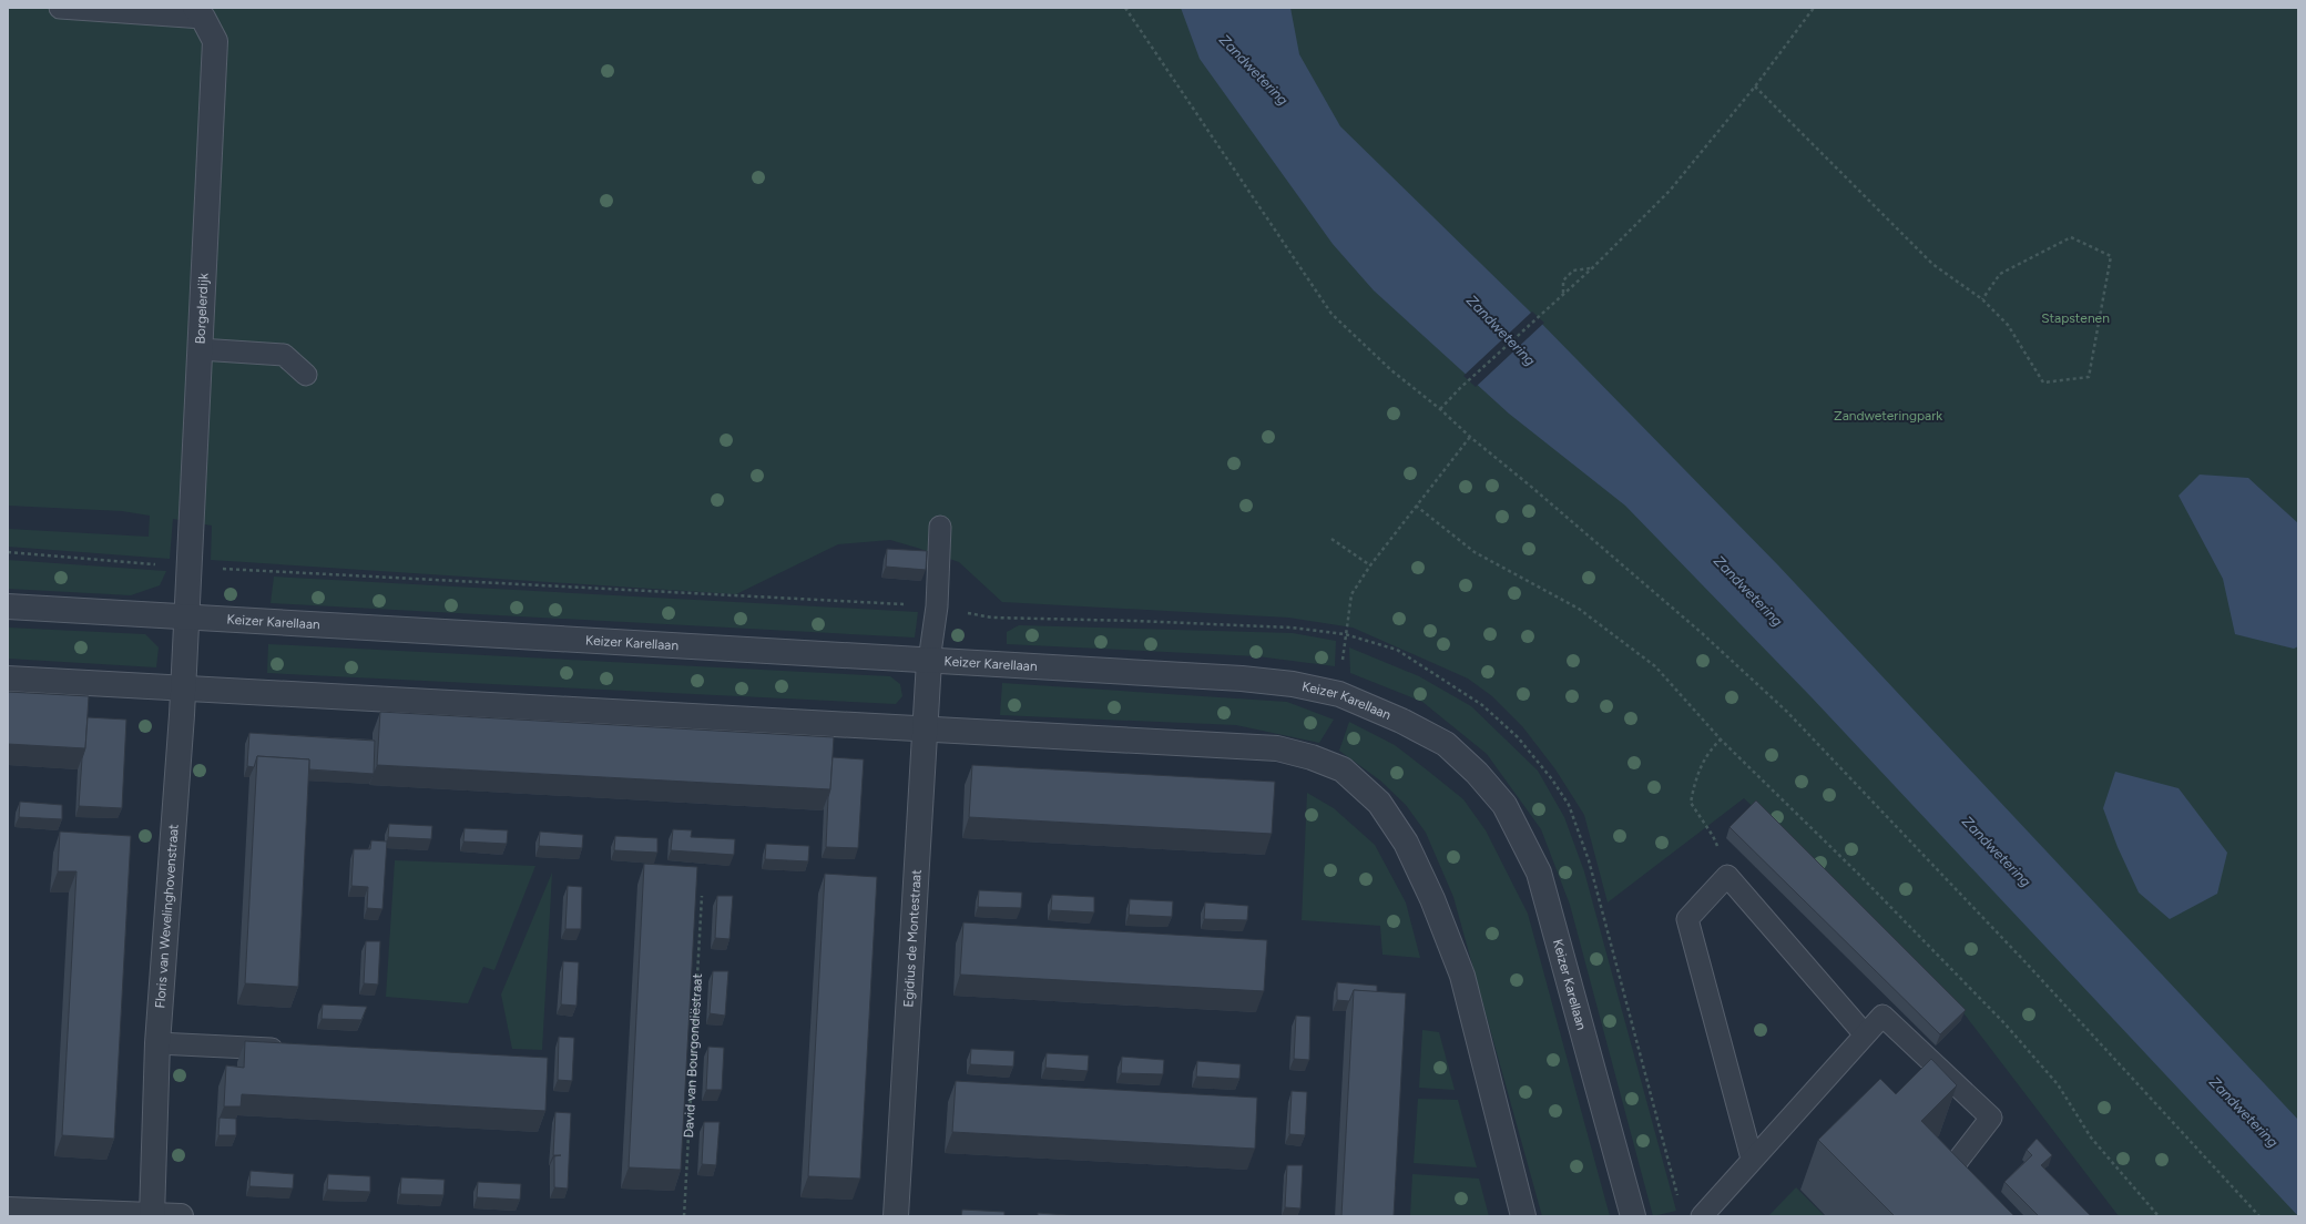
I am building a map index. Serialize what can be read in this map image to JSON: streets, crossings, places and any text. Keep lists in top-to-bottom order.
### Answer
{
  "streets": {
    "street": [
      "Borgelerdijk",
      "Keizer Karellaan",
      "Floris van Wevelinghovenstraat",
      "Egidius de Montestraat"
    ],
    "path": ["David van Bourgondiëstraat"]
  },
  "crossings": [
    ["Borgelerdijk", "Keizer Karellaan"],
    ["Borgelerdijk", "Floris van Wevelinghovenstraat"],
    ["Keizer Karellaan", "Floris van Wevelinghovenstraat"],
    ["Keizer Karellaan", "Egidius de Montestraat"]
  ],
  "water": ["Zandwetering"],
  "parks": ["Stapstenen", "Zandweteringpark"]
}
